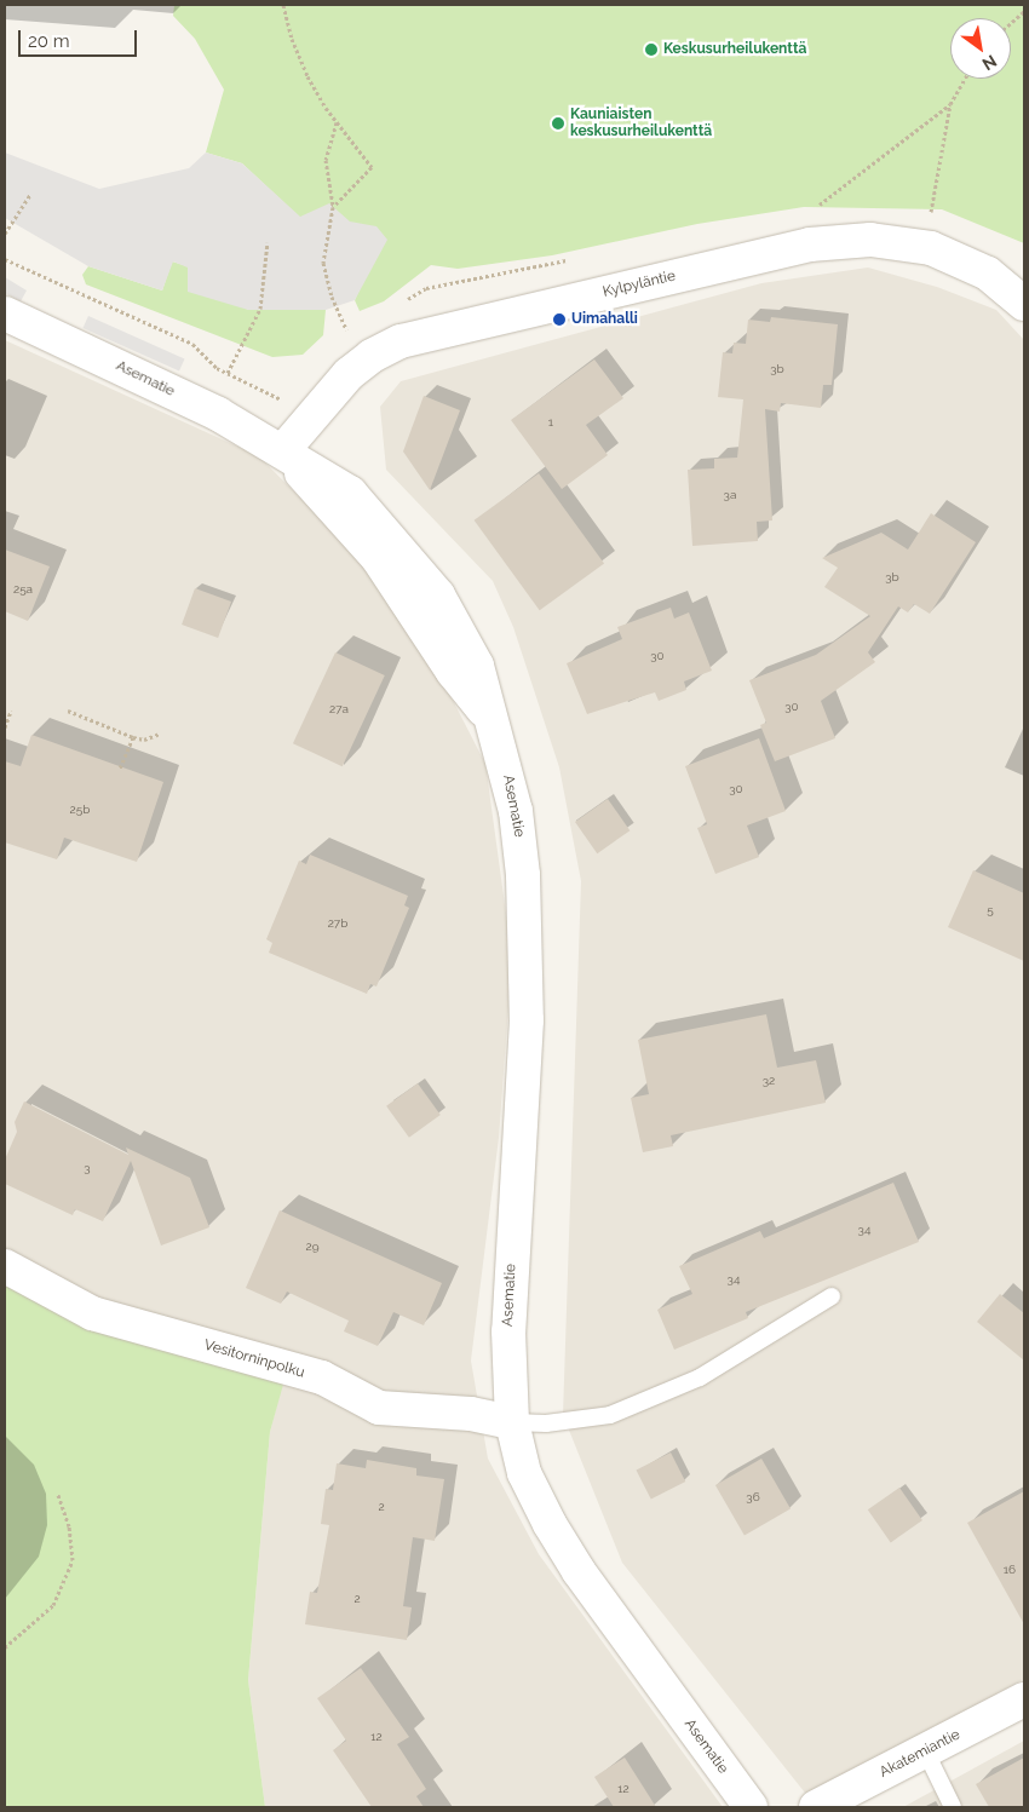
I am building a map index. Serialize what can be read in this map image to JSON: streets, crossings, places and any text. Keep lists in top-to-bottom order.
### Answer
{
  "streets": {
    "street": [
      "Kylpyläntie",
      "Asematie",
      "Vesitorninpolku",
      "Akatemiantie"
    ]
  },
  "crossings": [
    ["Kylpyläntie", "Asematie"],
    ["Asematie", "Vesitorninpolku"]
  ],
  "places": ["Keskusurheilukenttä", "Kauniaisten keskusurheilukenttä", "Uimahalli"],
  "house_numbers": [
    "3b",
    "1",
    "3a",
    "3b",
    "25a",
    "30",
    "30",
    "27a",
    "30",
    "25b",
    "5",
    "27b",
    "32",
    "3",
    "34",
    "29",
    "34",
    "36",
    "2",
    "16",
    "2",
    "12",
    "12"
  ],
  "scale_bar": "20 m",
  "north": "bottom right"
}
